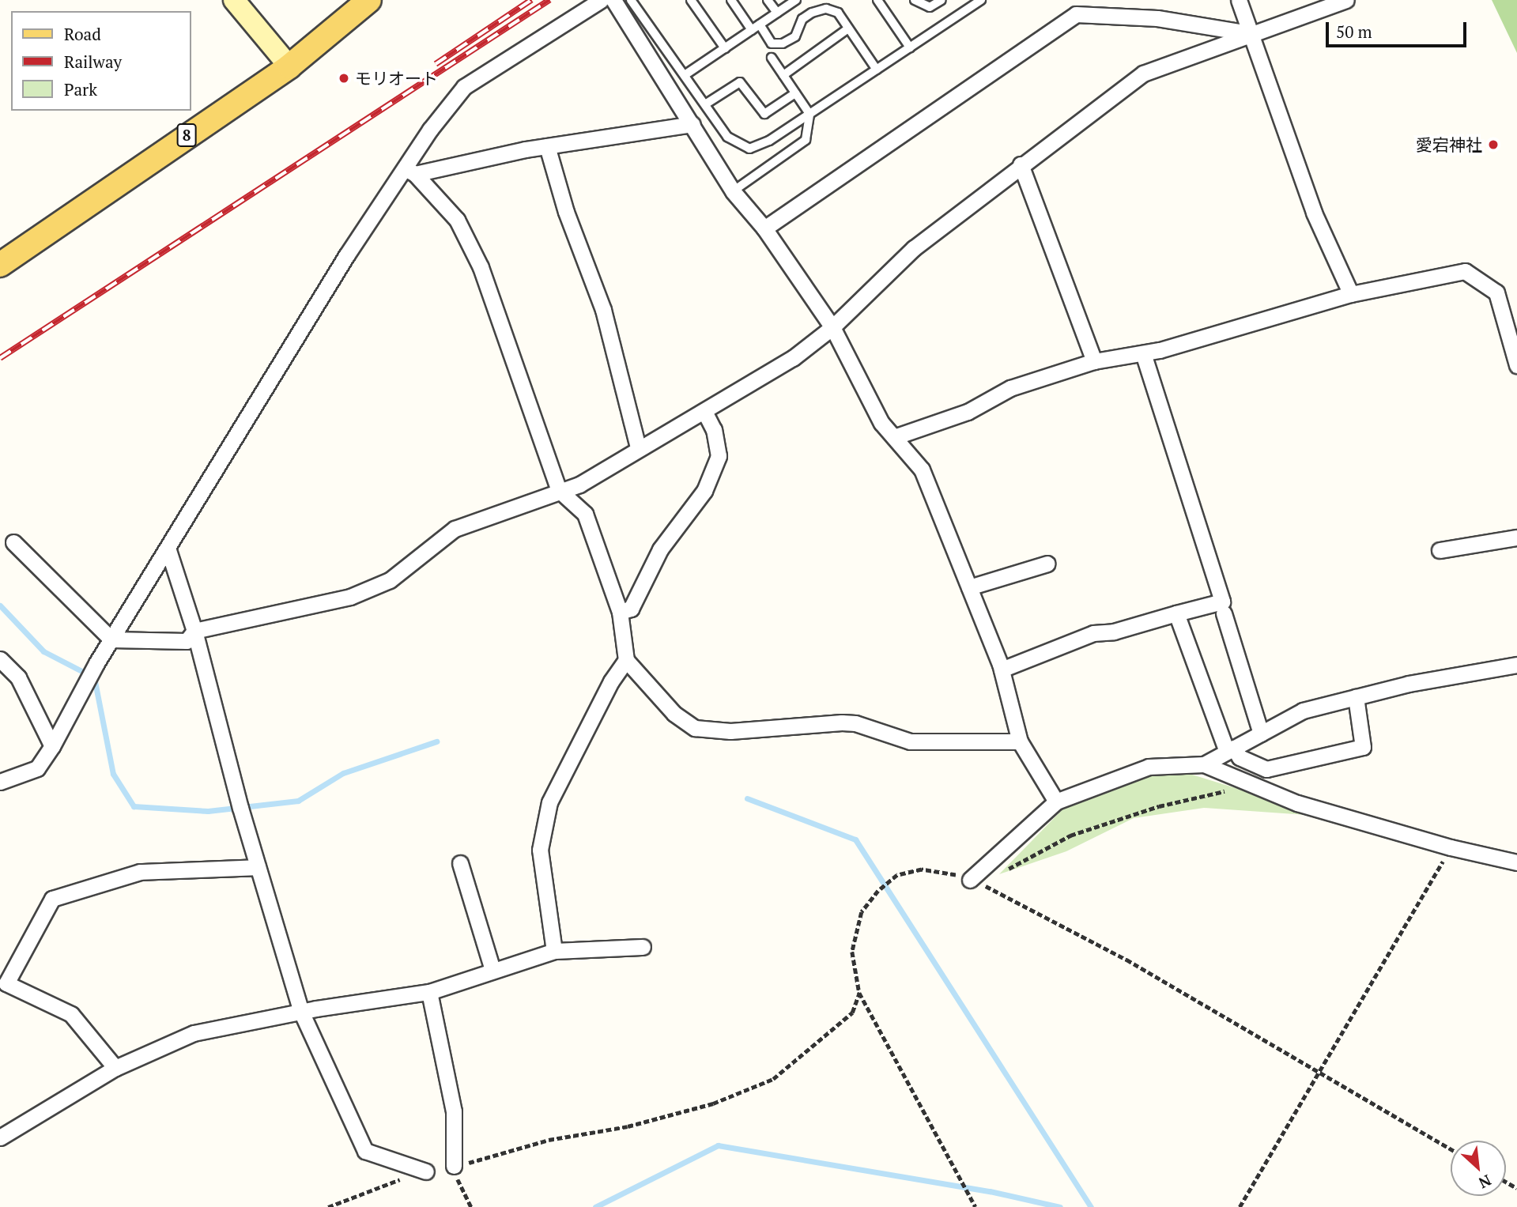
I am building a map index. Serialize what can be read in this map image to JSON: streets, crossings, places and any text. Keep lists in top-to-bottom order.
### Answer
{
  "streets": {
    "main road": ["8"]
  },
  "places": ["モリオート", "愛宕神社"],
  "legend": ["Road", "Railway", "Park"],
  "scale_bar": "50 m",
  "north": "bottom right"
}
